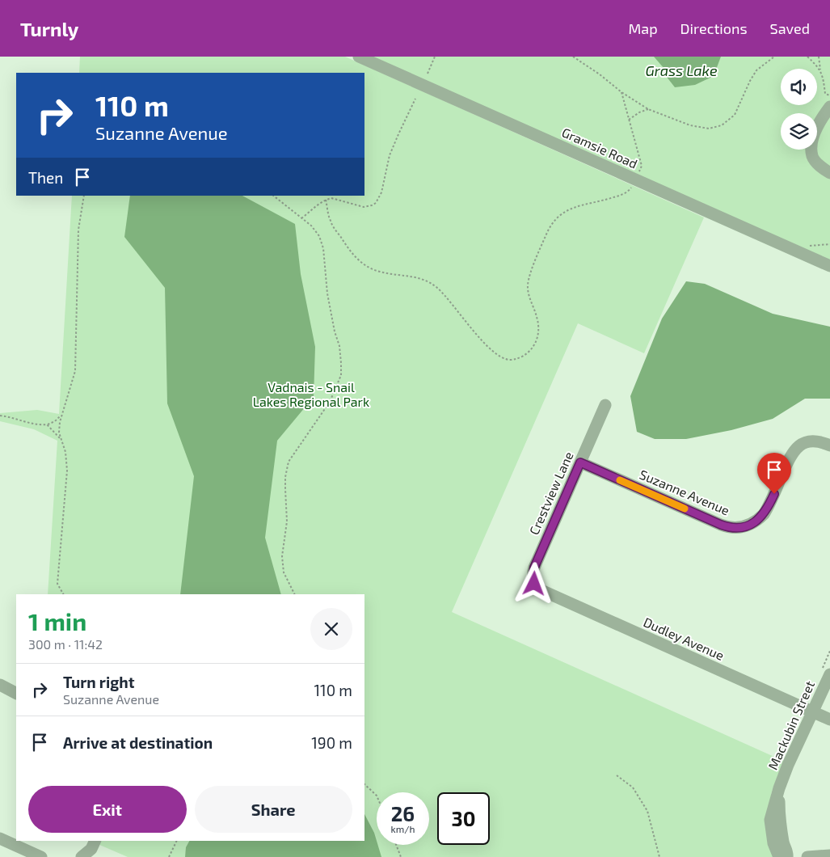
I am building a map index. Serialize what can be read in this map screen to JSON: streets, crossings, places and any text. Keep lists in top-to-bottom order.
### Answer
{
  "streets": {
    "street": [
      "Gramsie Road",
      "Suzanne Avenue",
      "Crestview Lane",
      "Dudley Avenue",
      "Mackubin Street"
    ]
  },
  "crossings": [
    ["Suzanne Avenue", "Crestview Lane"],
    ["Crestview Lane", "Dudley Avenue"],
    ["Dudley Avenue", "Mackubin Street"]
  ],
  "water": ["Grass Lake"],
  "parks": ["Vadnais - Snail Lakes Regional Park"],
  "page": {
    "header": "Turnly",
    "nav": ["Map", "Directions", "Saved"],
    "turn": ["110 m", "Suzanne Avenue"],
    "then": "Then",
    "heading": ["1 min", "300 m · 11:42"],
    "list": [
      {
        "name": "Turn right",
        "note": "Suzanne Avenue",
        "value": "110 m"
      },
      {
        "name": "Arrive at destination",
        "value": "190 m"
      }
    ],
    "buttons": ["Exit", "Share"],
    "speed": "26 km/h",
    "limit": "30"
  }
}
